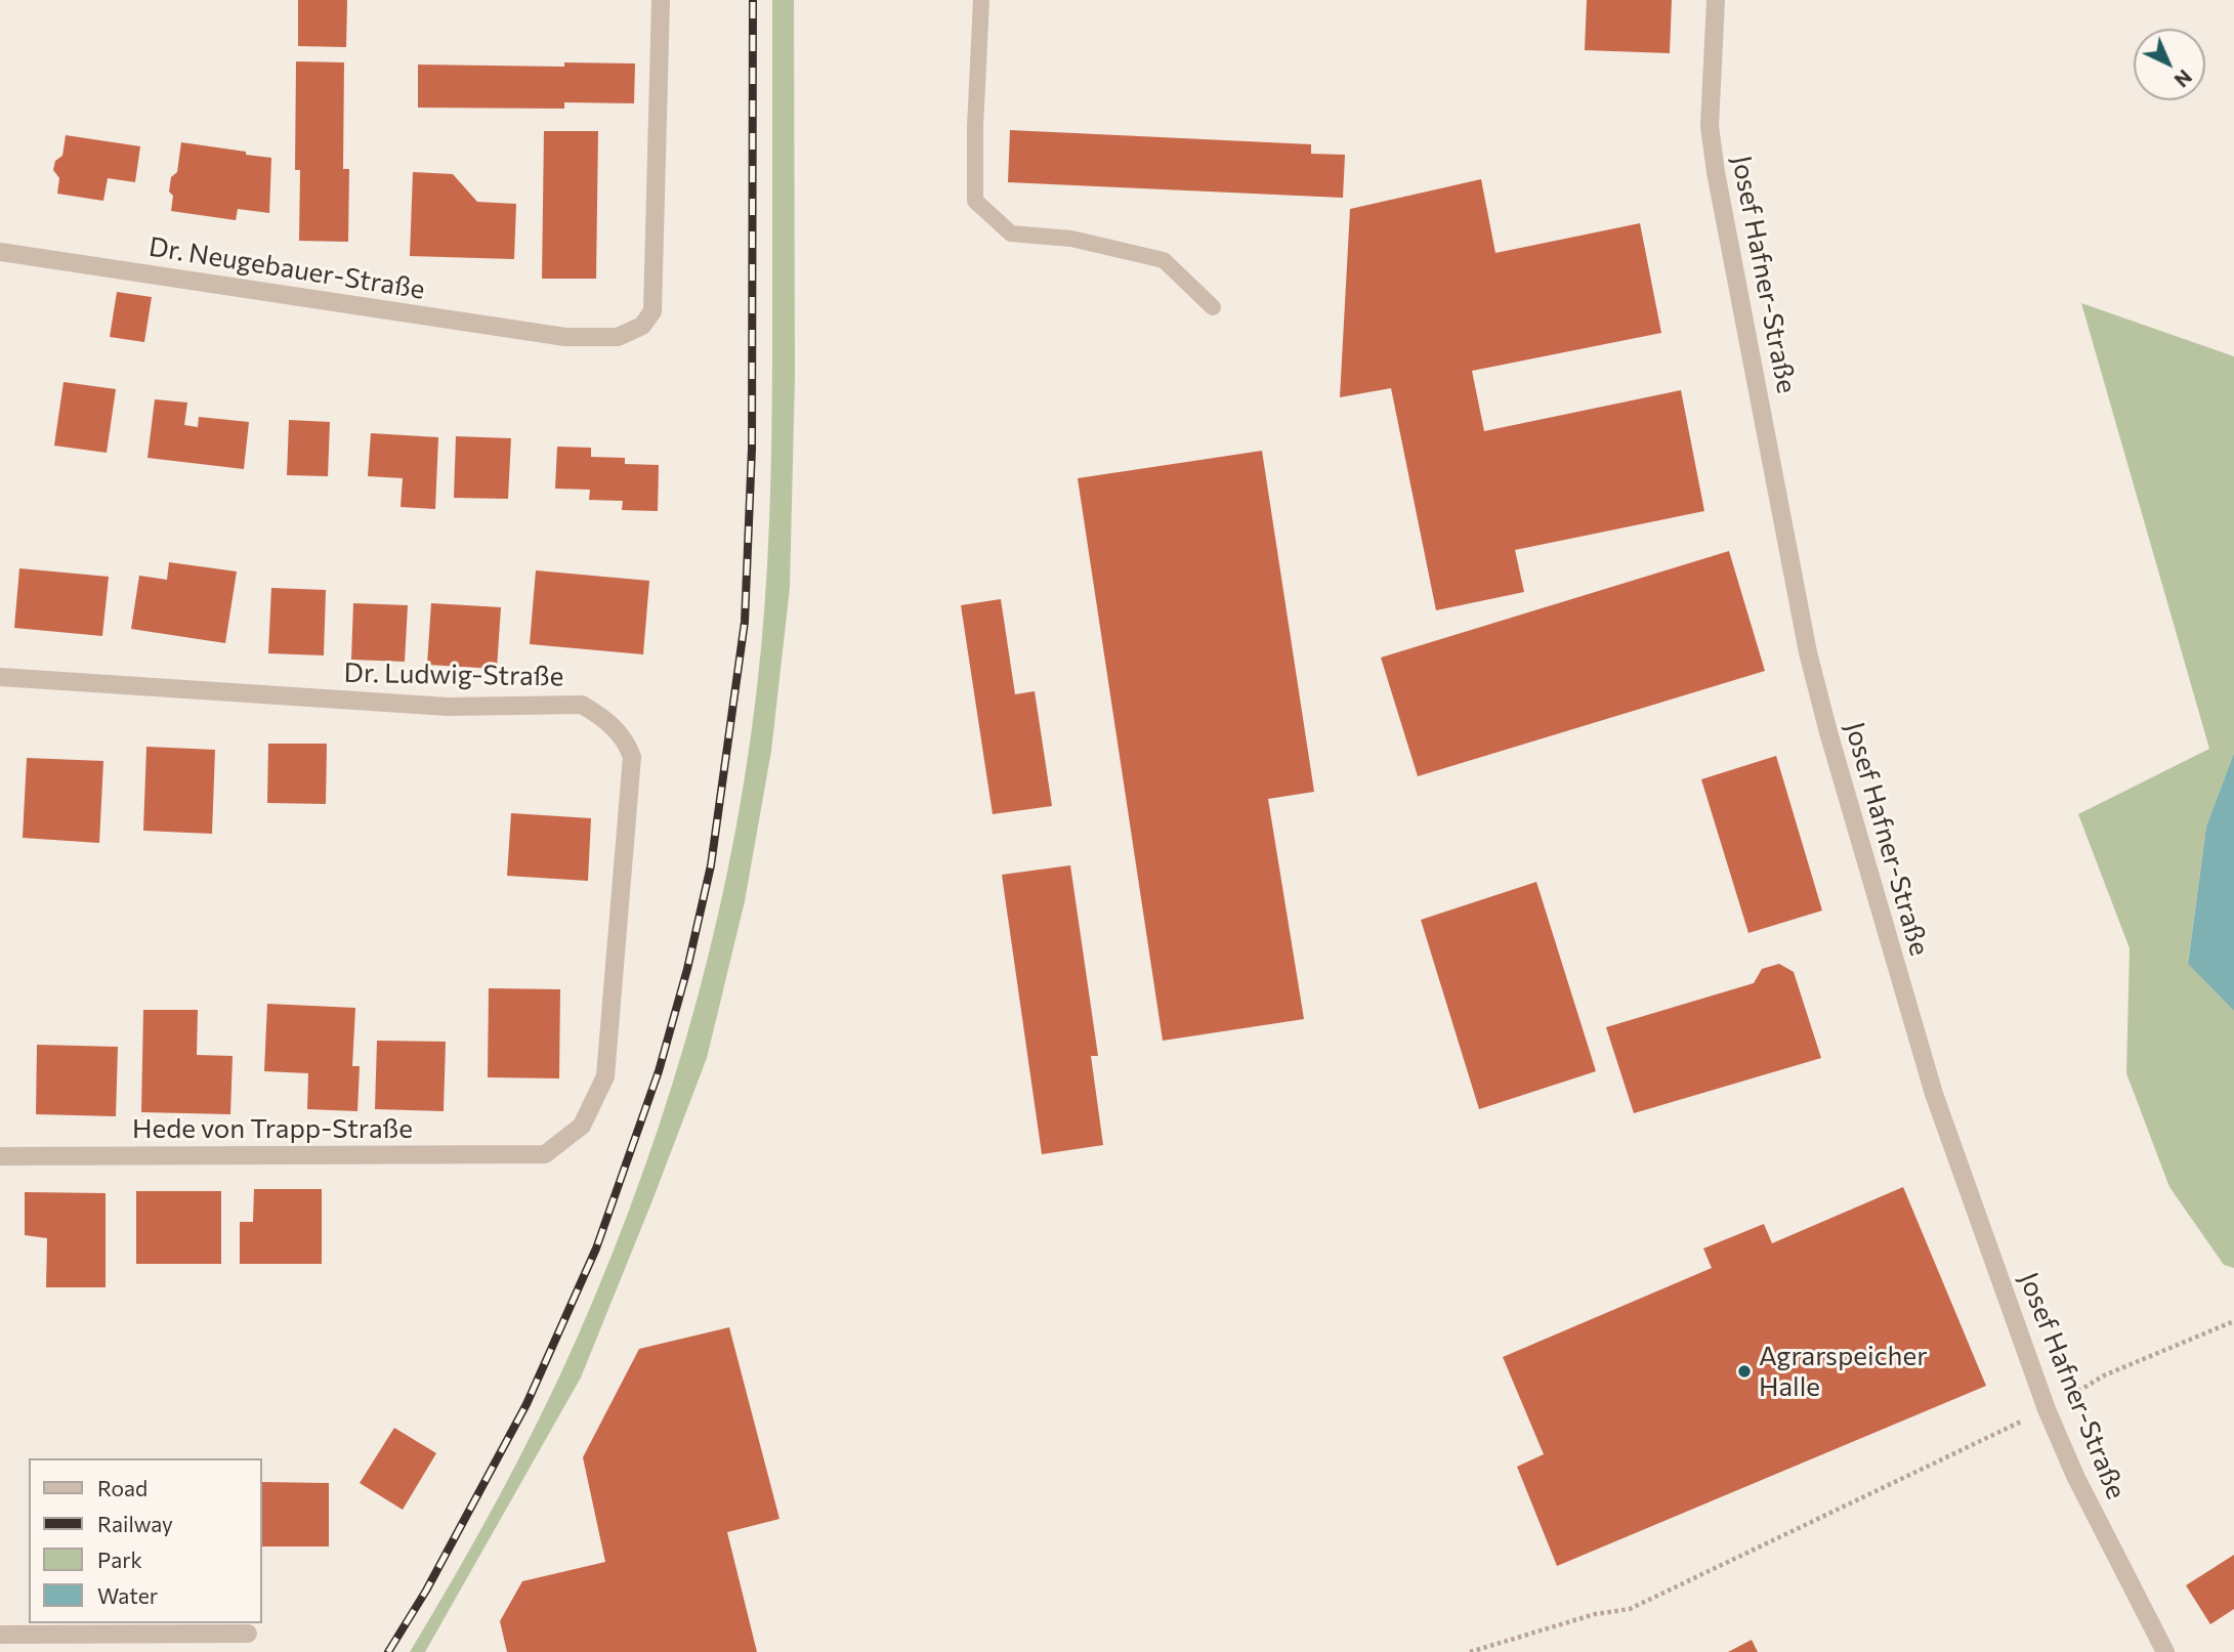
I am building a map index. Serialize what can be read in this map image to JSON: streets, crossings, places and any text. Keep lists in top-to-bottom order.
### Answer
{
  "streets": {
    "street": [
      "Dr. Neugebauer-Straße",
      "Josef Hafner-Straße",
      "Dr. Ludwig-Straße",
      "Hede von Trapp-Straße"
    ]
  },
  "crossings": [
    ["Dr. Ludwig-Straße", "Hede von Trapp-Straße"]
  ],
  "places": ["Agrarspeicher Halle"],
  "legend": [
    "Road",
    "Railway",
    "Park",
    "Water"
  ],
  "north": "bottom right"
}
